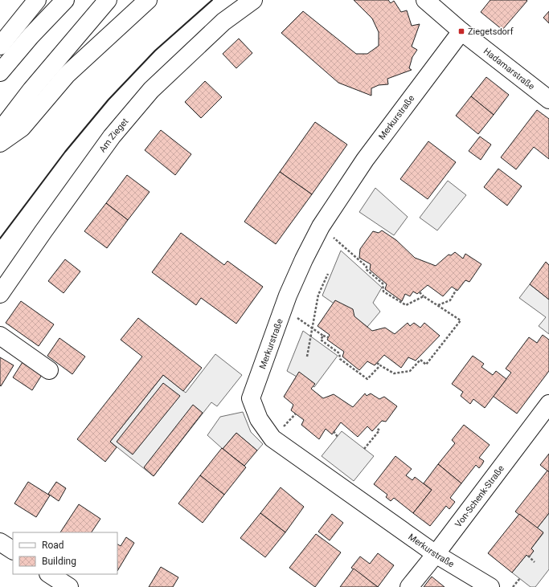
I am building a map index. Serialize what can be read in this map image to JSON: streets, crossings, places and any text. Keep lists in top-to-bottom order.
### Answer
{
  "streets": {
    "main road": [
      "Hadamarstraße",
      "Merkurstraße",
      "Am Zieget",
      "Von-Schenk-Straße"
    ]
  },
  "crossings": [
    ["Hadamarstraße", "Merkurstraße"],
    ["Merkurstraße", "Von-Schenk-Straße"]
  ],
  "places": {
    "transit": ["Ziegetsdorf"]
  },
  "legend": ["Road", "Building"]
}
